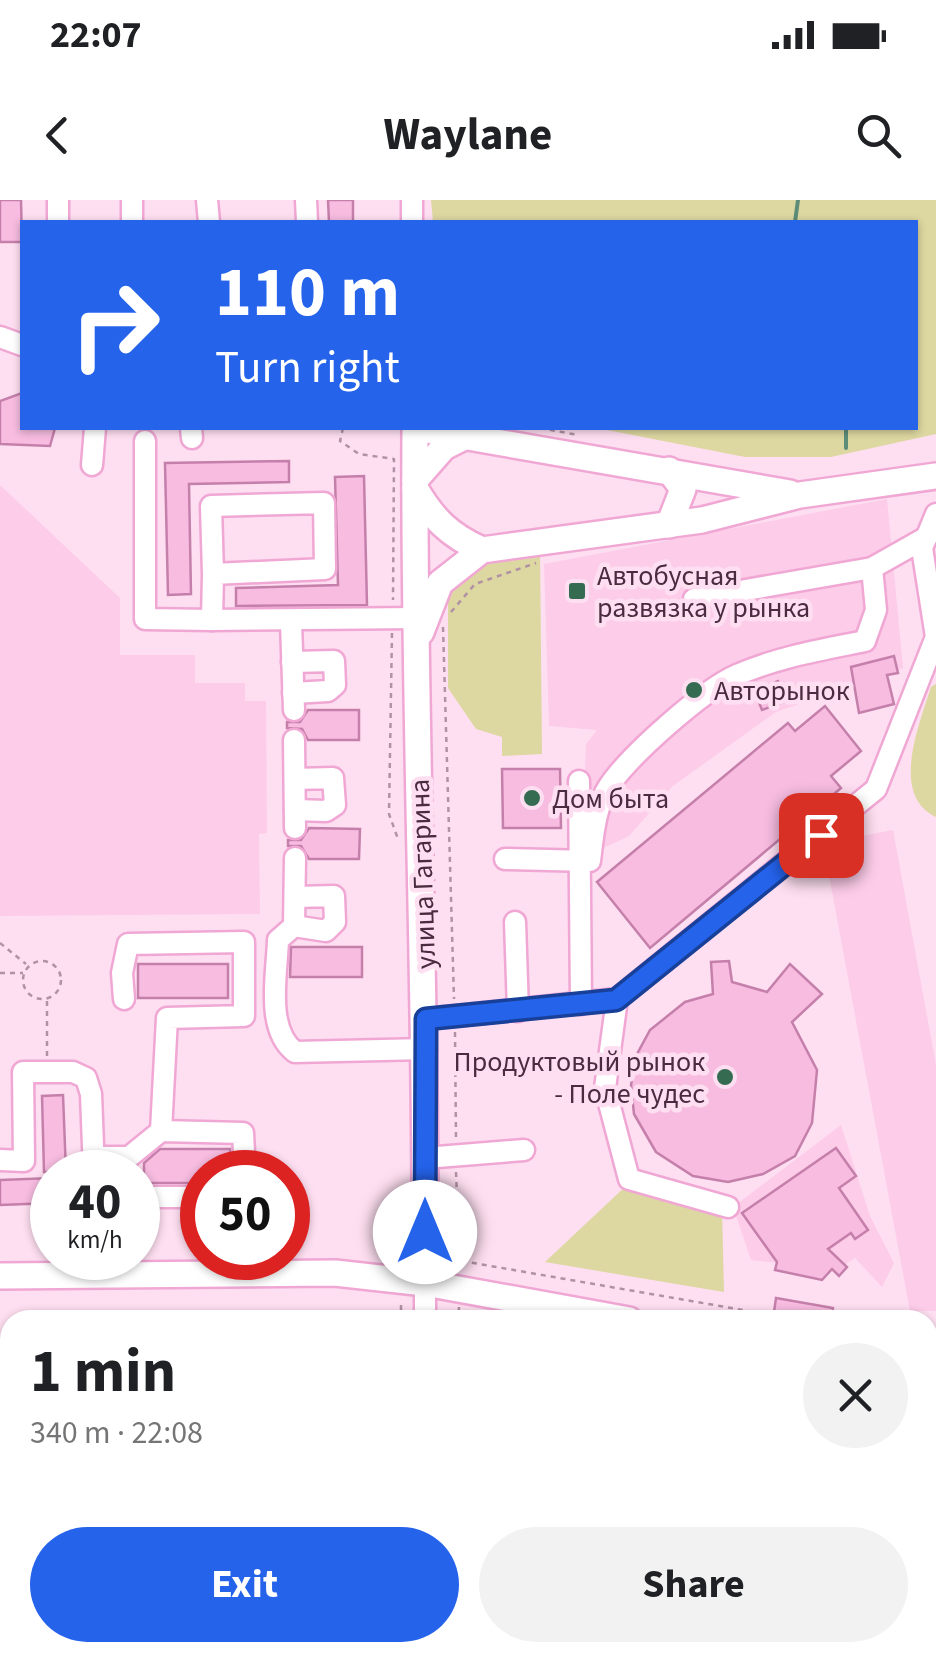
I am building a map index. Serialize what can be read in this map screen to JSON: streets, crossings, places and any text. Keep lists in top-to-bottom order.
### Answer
{
  "streets": {
    "main road": ["улица Гагарина"]
  },
  "places": {
    "transit": ["Автобусная развязка у рынка"],
    "other": ["Авторынок", "Дом быта", "Продуктовый рынок - Поле чудес"]
  },
  "page": {
    "status": "22:07",
    "header": "Waylane",
    "turn": ["110 m", "Turn right"],
    "speed": "40 km/h",
    "limit": "50",
    "heading": ["1 min", "340 m · 22:08"],
    "buttons": ["Exit", "Share"]
  }
}
